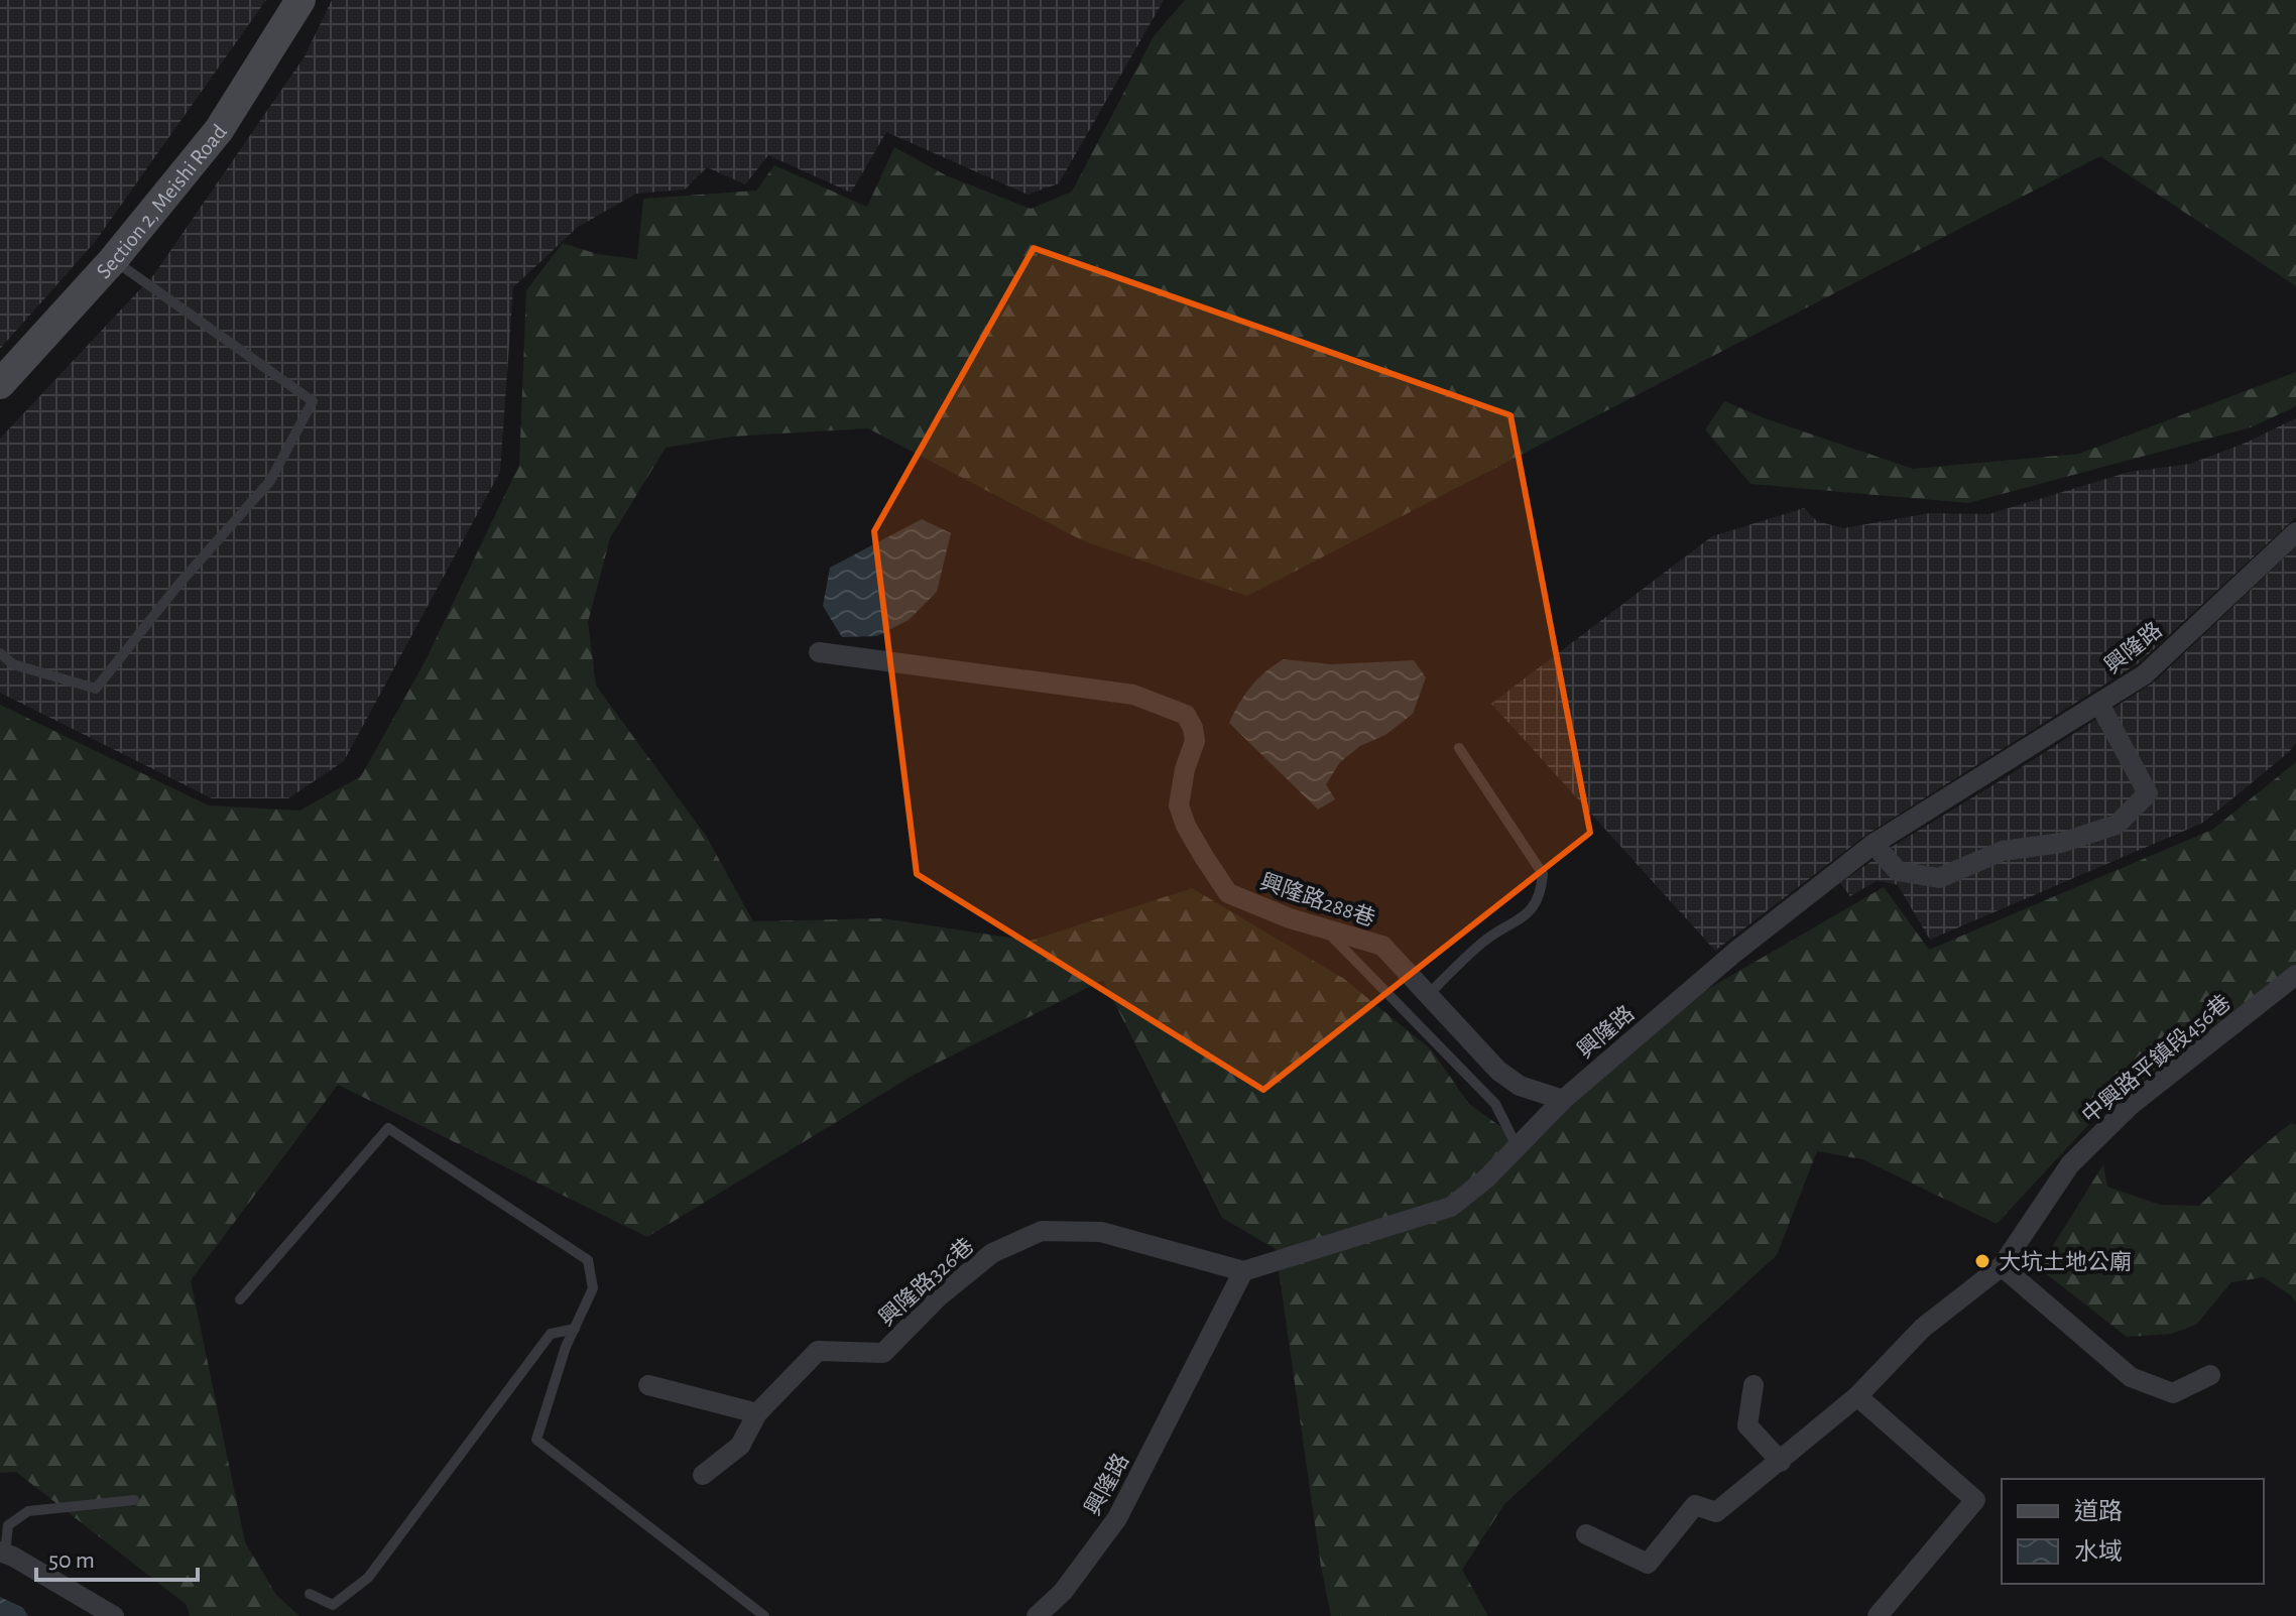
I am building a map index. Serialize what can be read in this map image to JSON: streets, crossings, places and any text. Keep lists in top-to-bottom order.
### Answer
{
  "streets": {
    "street": [
      "Section 2, Meishi Road",
      "興隆路",
      "興隆路288巷",
      "中興路平鎮段456巷",
      "興隆路326巷"
    ]
  },
  "crossings": [
    ["興隆路", "興隆路288巷"],
    ["興隆路", "興隆路326巷"]
  ],
  "places": ["大坑土地公廟"],
  "legend": ["道路", "水域"],
  "scale_bar": "50 m"
}
